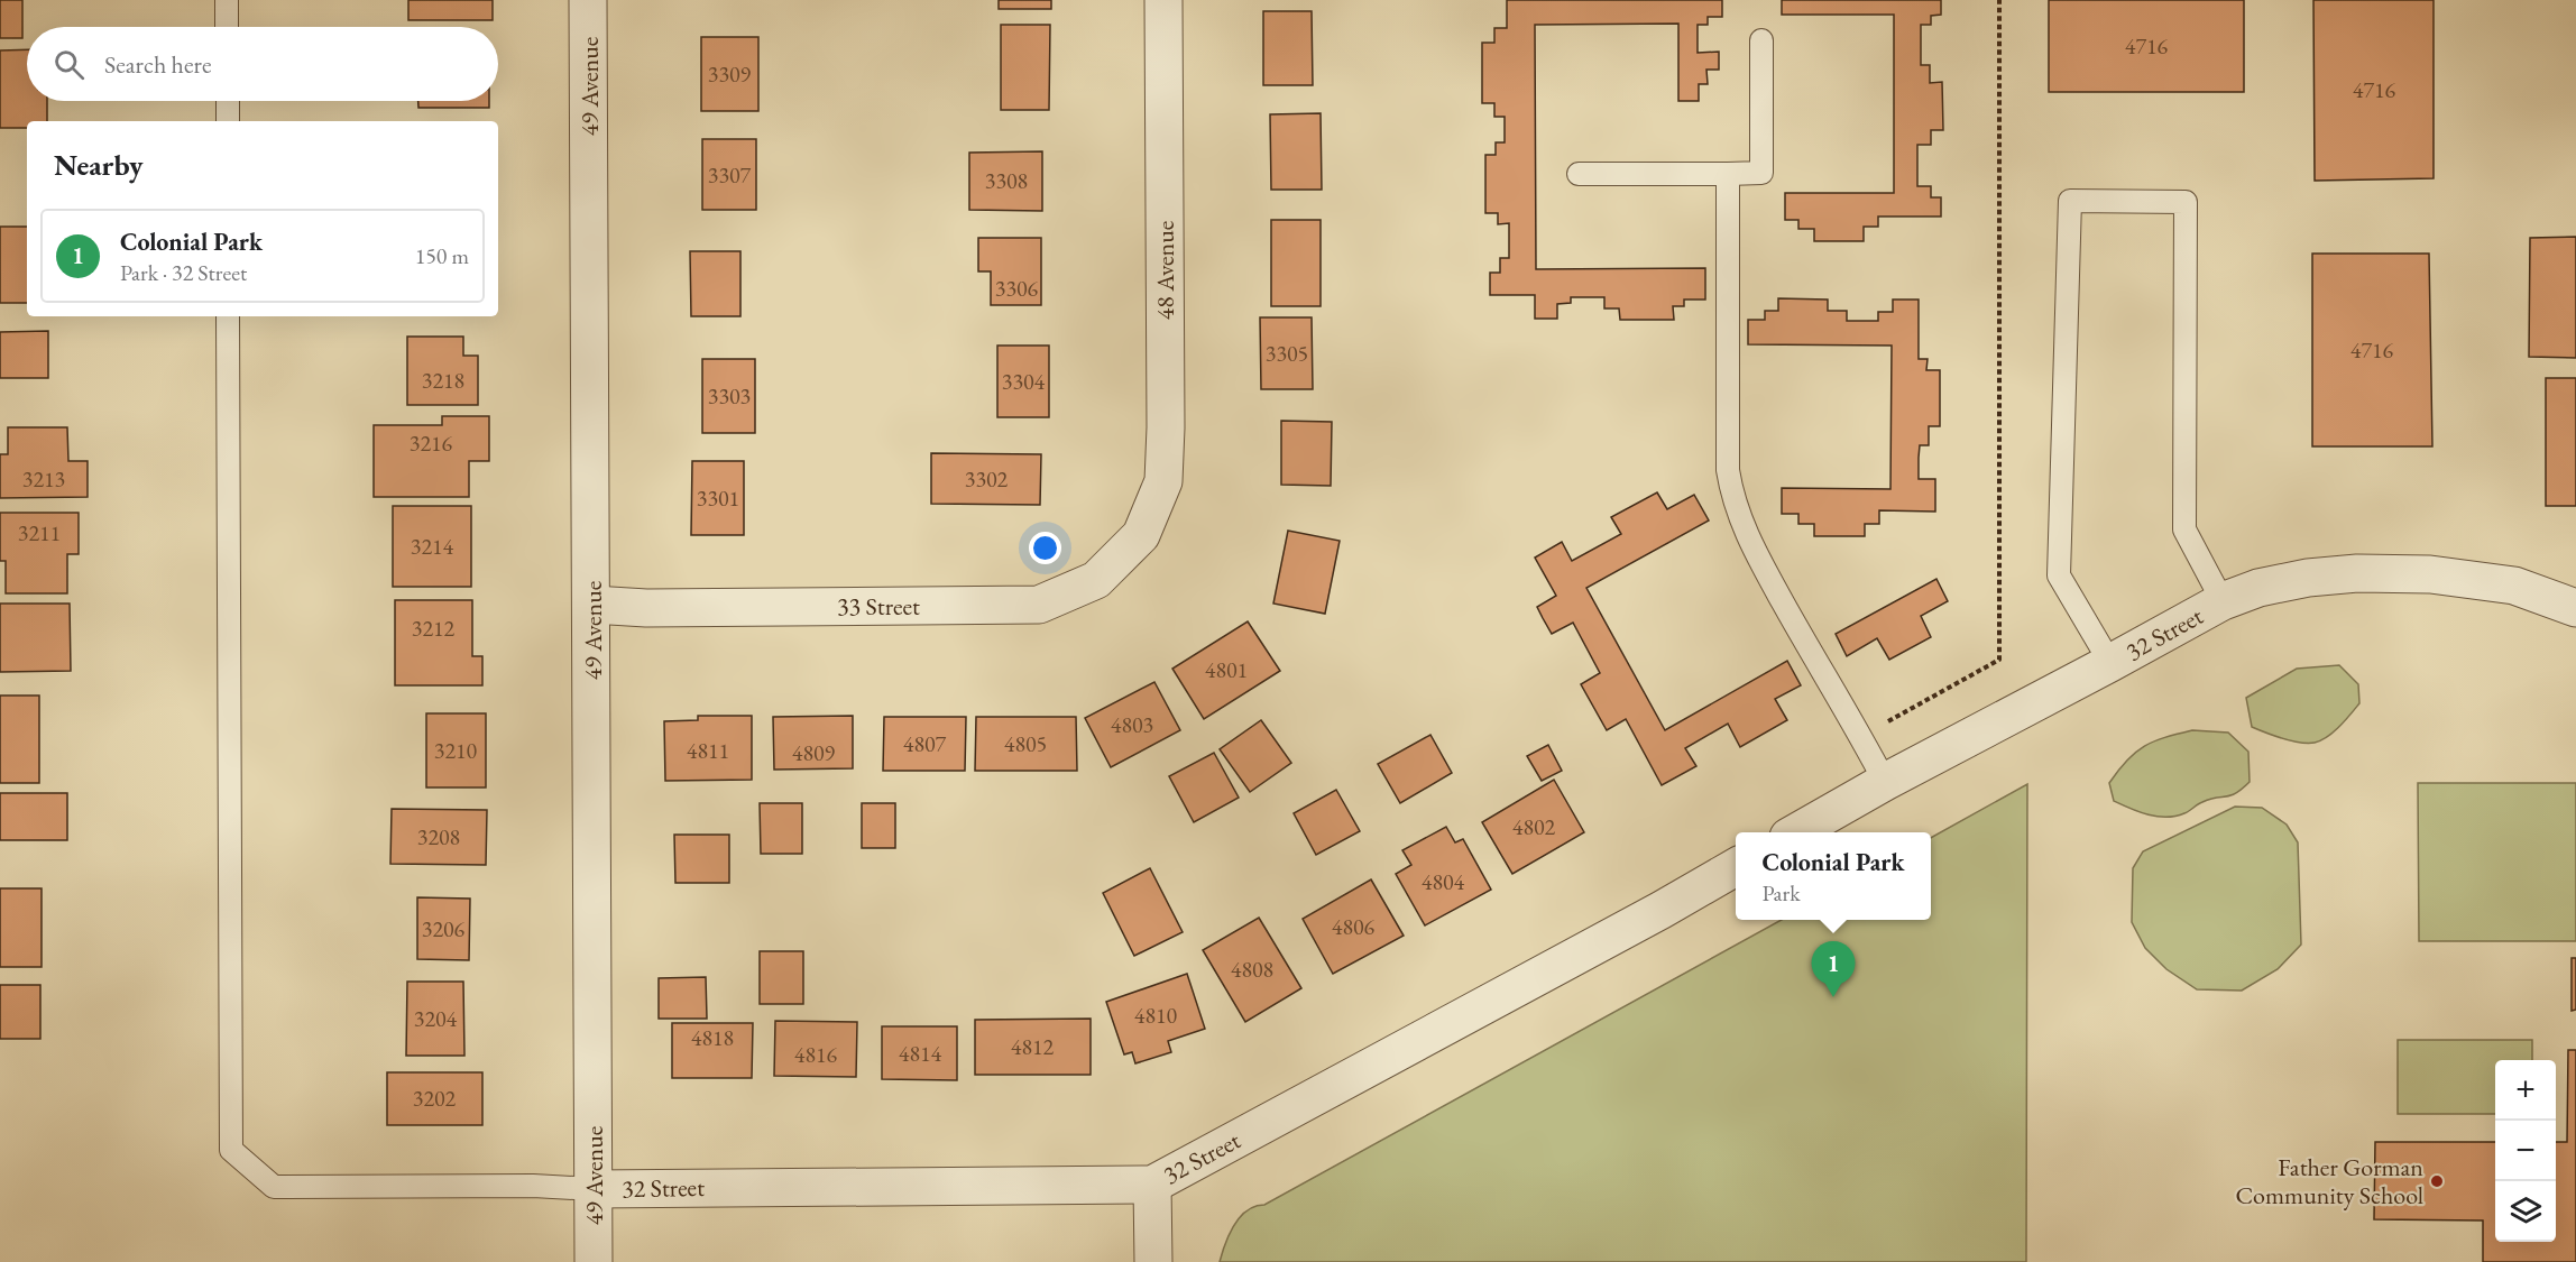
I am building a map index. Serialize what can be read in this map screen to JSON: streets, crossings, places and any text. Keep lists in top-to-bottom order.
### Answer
{
  "streets": {
    "street": [
      "49 Avenue",
      "48 Avenue",
      "33 Street",
      "32 Street"
    ]
  },
  "crossings": [
    ["49 Avenue", "33 Street"],
    ["49 Avenue", "32 Street"],
    ["48 Avenue", "33 Street"]
  ],
  "places": ["Father Gorman Community School"],
  "house_numbers": [
    "4716",
    "3309",
    "4716",
    "3307",
    "3308",
    "3306",
    "4716",
    "3305",
    "3218",
    "3304",
    "3303",
    "3216",
    "3213",
    "3302",
    "3301",
    "3211",
    "3214",
    "3212",
    "4801",
    "4803",
    "4807",
    "4805",
    "3210",
    "4811",
    "4809",
    "4802",
    "3208",
    "4804",
    "4806",
    "3206",
    "4808",
    "4810",
    "3204",
    "4818",
    "4812",
    "4814",
    "4816",
    "3202"
  ],
  "page": {
    "search": "Search here",
    "heading": "Nearby",
    "list": [
      {
        "mark": "1",
        "name": "Colonial Park",
        "note": "Park · 32 Street",
        "value": "150 m"
      }
    ],
    "popup": ["Colonial Park", "Park"],
    "pins": "1",
    "map_buttons": ["+", "−"]
  }
}
